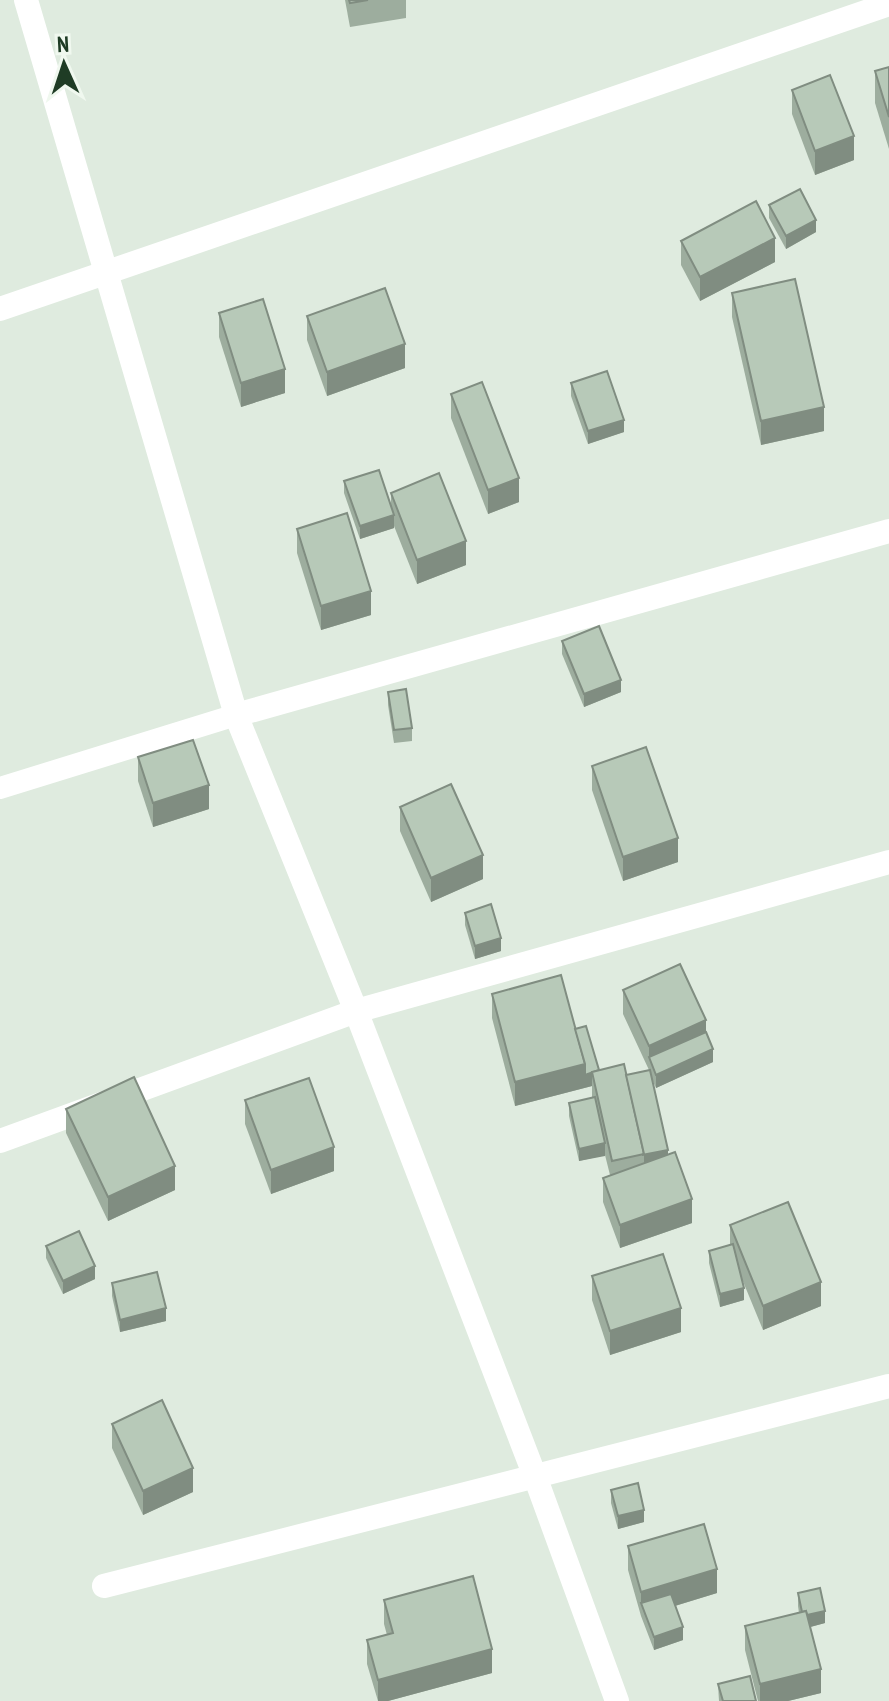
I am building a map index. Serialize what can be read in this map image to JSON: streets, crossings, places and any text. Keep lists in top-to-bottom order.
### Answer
{
  "north": "top"
}
